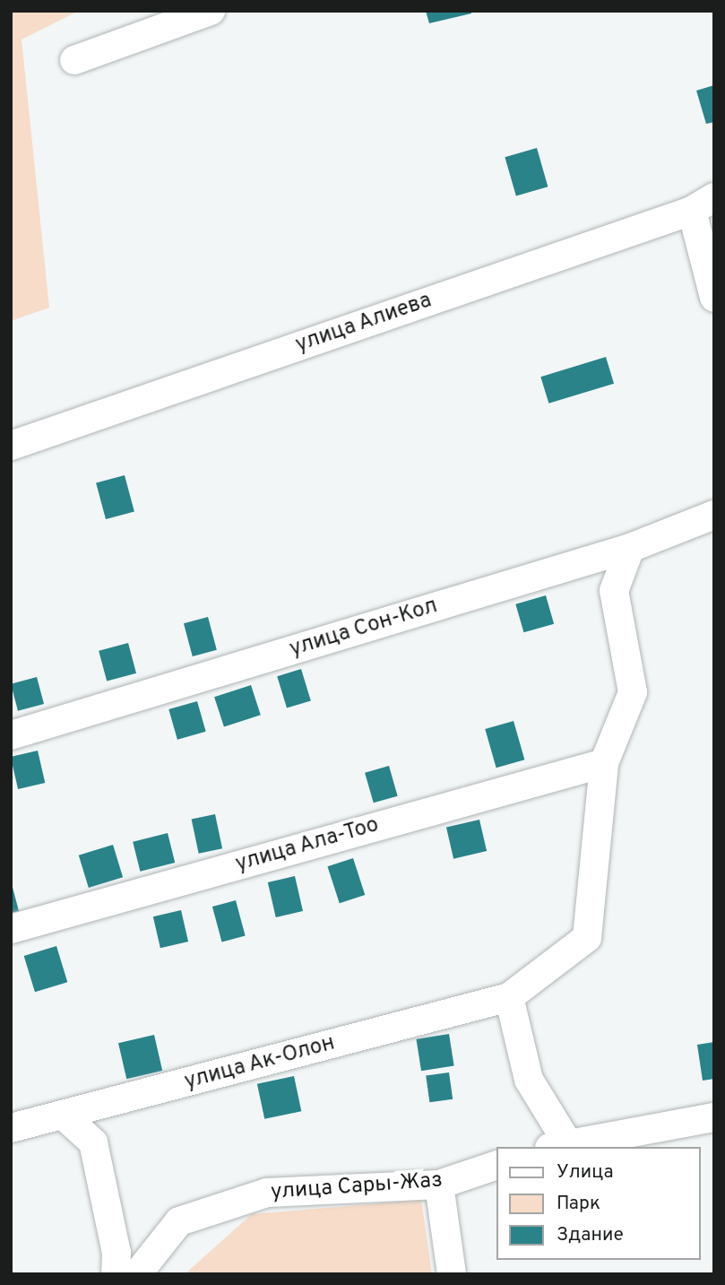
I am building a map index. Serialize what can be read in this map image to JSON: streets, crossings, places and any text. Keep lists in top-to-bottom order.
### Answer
{
  "streets": {
    "street": [
      "улица Алиева",
      "улица Сон-Кол",
      "улица Ала-Тоо",
      "улица Ак-Олон",
      "улица Сары-Жаз"
    ]
  },
  "legend": ["Улица", "Парк", "Здание"]
}
